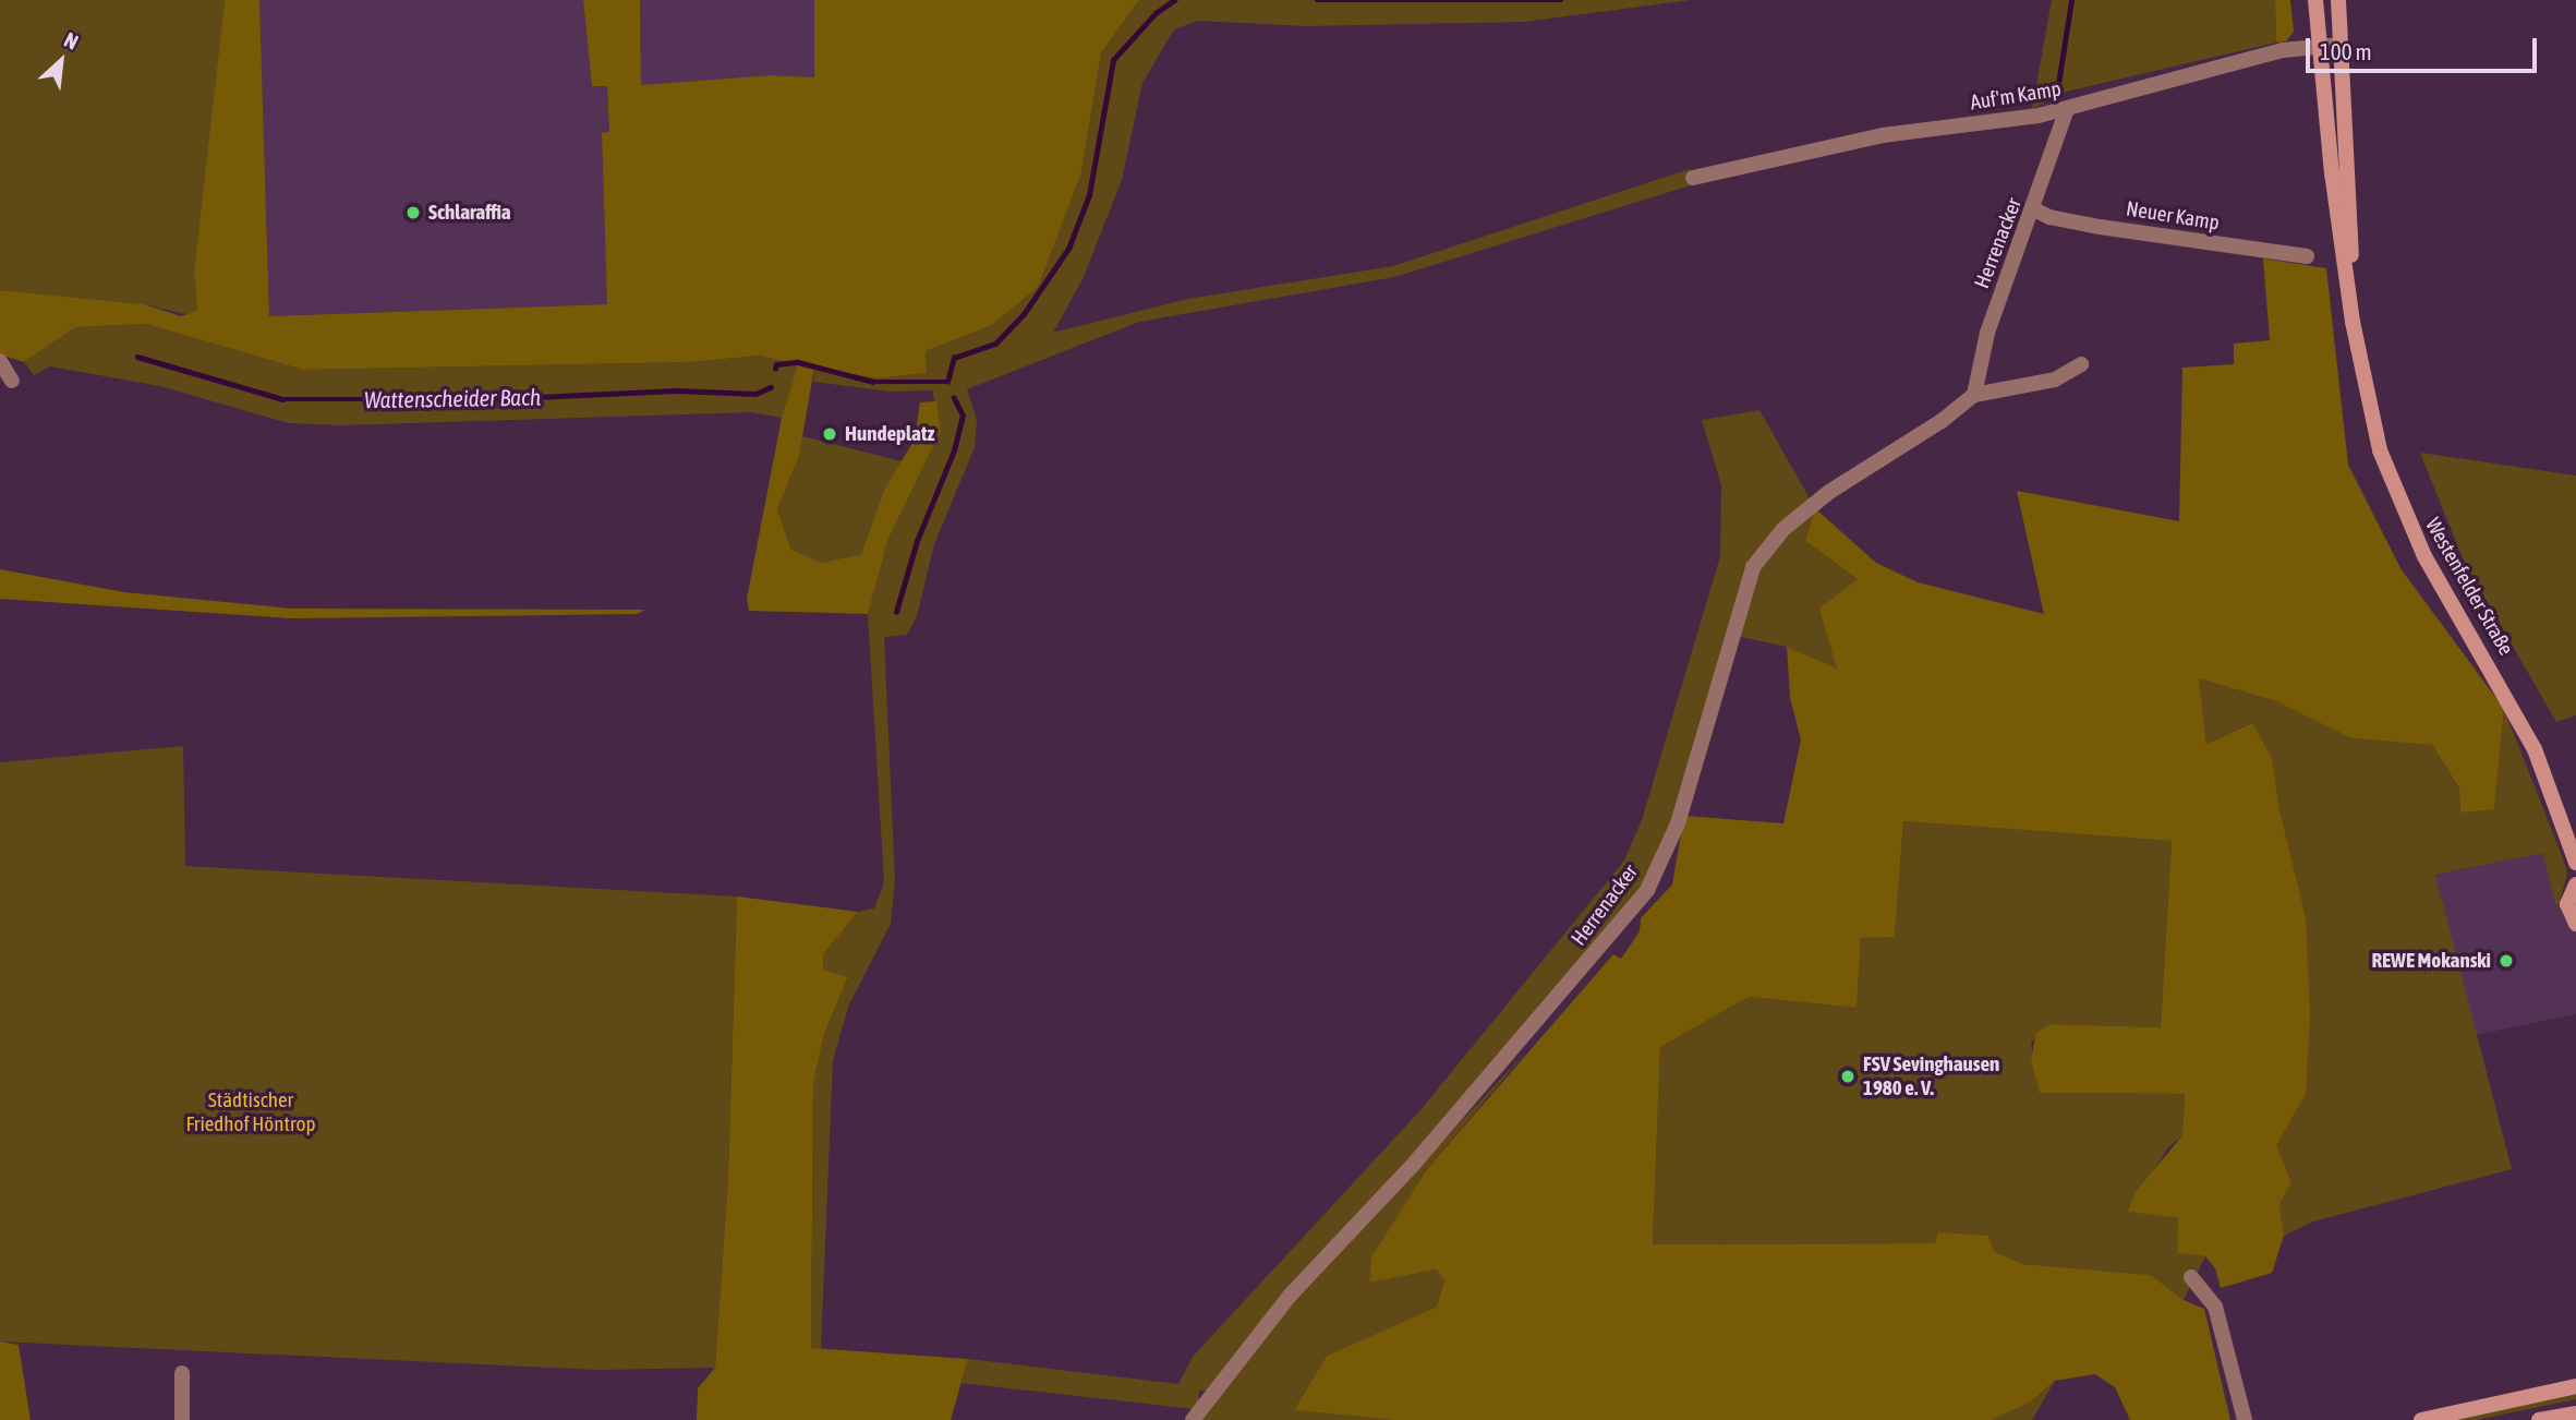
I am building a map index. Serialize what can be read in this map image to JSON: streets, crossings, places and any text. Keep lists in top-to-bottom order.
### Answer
{
  "streets": {
    "street": [
      "Auf'm Kamp",
      "Neuer Kamp",
      "Herrenacker",
      "Westenfelder Straße"
    ]
  },
  "crossings": [
    ["Auf'm Kamp", "Herrenacker"],
    ["Auf'm Kamp", "Westenfelder Straße"],
    ["Neuer Kamp", "Herrenacker"]
  ],
  "water": ["Wattenscheider Bach"],
  "parks": ["Städtischer Friedhof Höntrop"],
  "places": [
    "Schlaraffia",
    "Hundeplatz",
    "REWE Mokanski",
    "FSV Sevinghausen 1980 e. V."
  ],
  "scale_bar": "100 m",
  "north": "top right"
}
